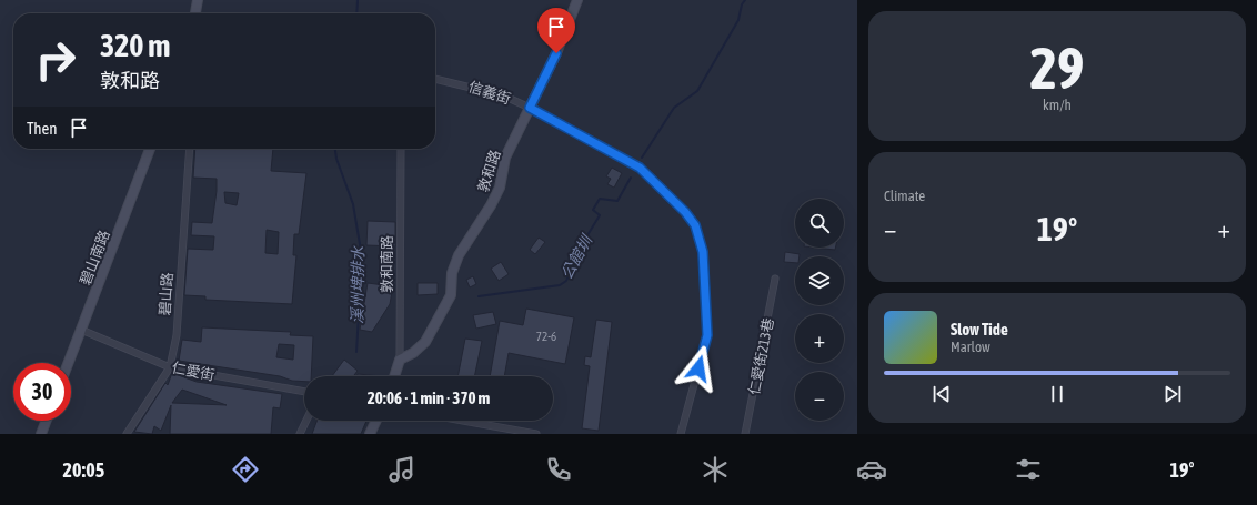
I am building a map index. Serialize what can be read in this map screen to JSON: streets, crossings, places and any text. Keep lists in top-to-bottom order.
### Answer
{
  "streets": {
    "street": [
      "信義街",
      "敦和路",
      "碧山南路",
      "敦和南路",
      "碧山路",
      "仁愛街213巷",
      "仁愛街"
    ]
  },
  "crossings": [
    ["信義街", "敦和路"],
    ["敦和路", "敦和南路"],
    ["碧山南路", "仁愛街"],
    ["碧山路", "仁愛街"]
  ],
  "water": ["公館圳", "溪州埤排水"],
  "house_numbers": ["72-6"],
  "page": {
    "tile": [
      ["29", "km/h"],
      "Climate"
    ],
    "turn": ["320 m", "敦和路"],
    "then": "Then",
    "map_buttons": ["+", "−"],
    "heat": ["−", "19°", "+"],
    "song": ["Slow Tide", "Marlow"],
    "limit": "30",
    "trip": "20:06 · 1 min · 370 m",
    "tabs": ["20:05", "19°"]
  }
}
